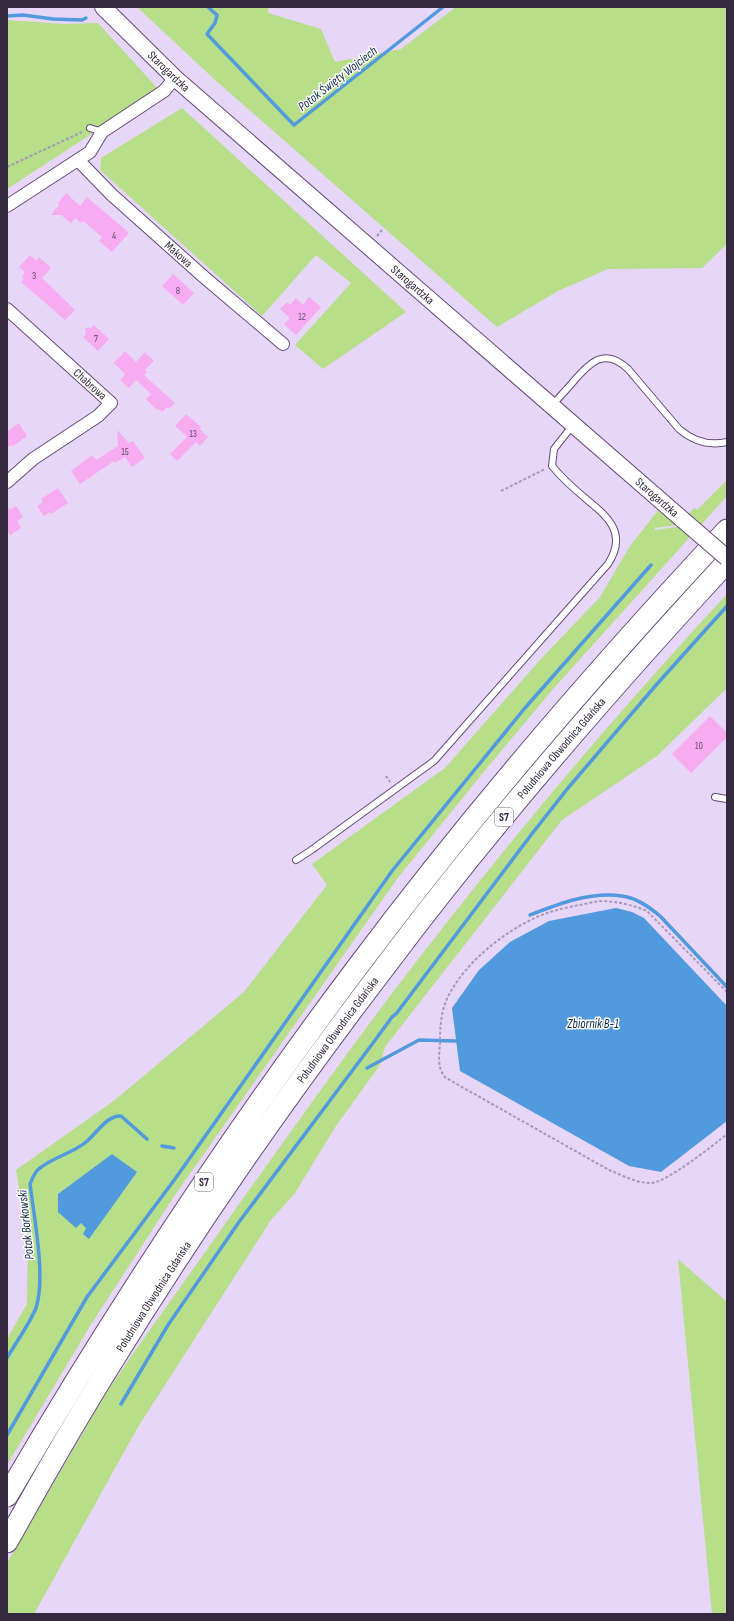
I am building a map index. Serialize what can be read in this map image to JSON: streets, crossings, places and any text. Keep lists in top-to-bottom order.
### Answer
{
  "streets": {
    "highway": ["Południowa Obwodnica Gdańska", "S7"],
    "main road": ["Starogardzka"],
    "street": ["Makowa", "Chabrowa"]
  },
  "water": ["Potok Święty Wojciech", "Zbiornik B-1", "Potok Borkowski"],
  "house_numbers": [
    "4",
    "3",
    "8",
    "12",
    "7",
    "13",
    "15",
    "10"
  ]
}
